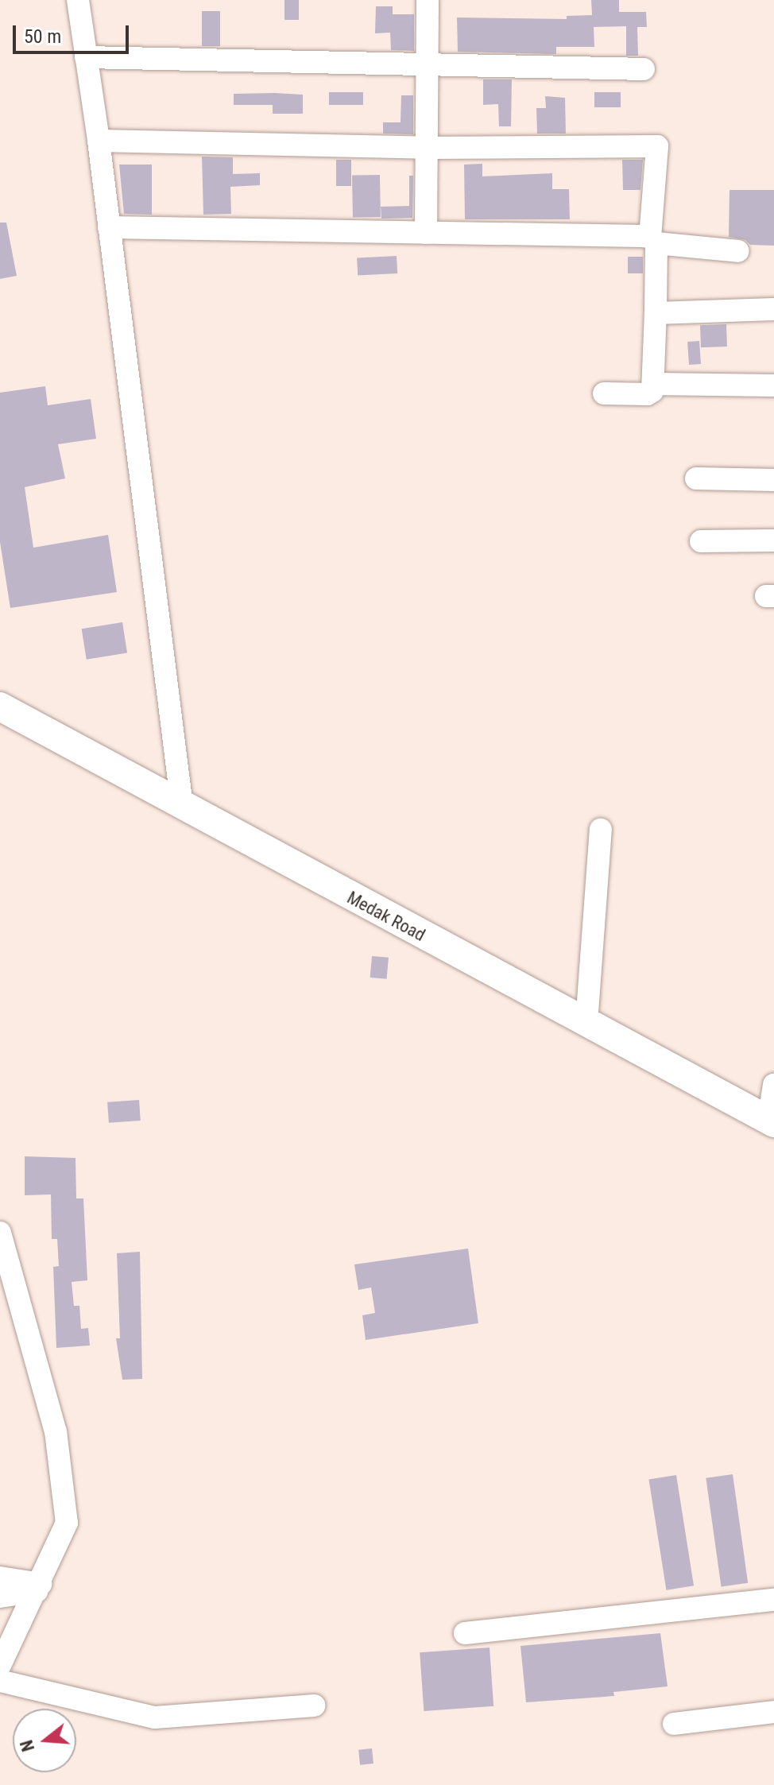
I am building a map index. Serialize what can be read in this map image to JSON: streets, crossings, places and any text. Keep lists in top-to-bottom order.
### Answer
{
  "streets": {
    "main road": ["Medak Road"]
  },
  "scale_bar": "50 m",
  "north": "left"
}
